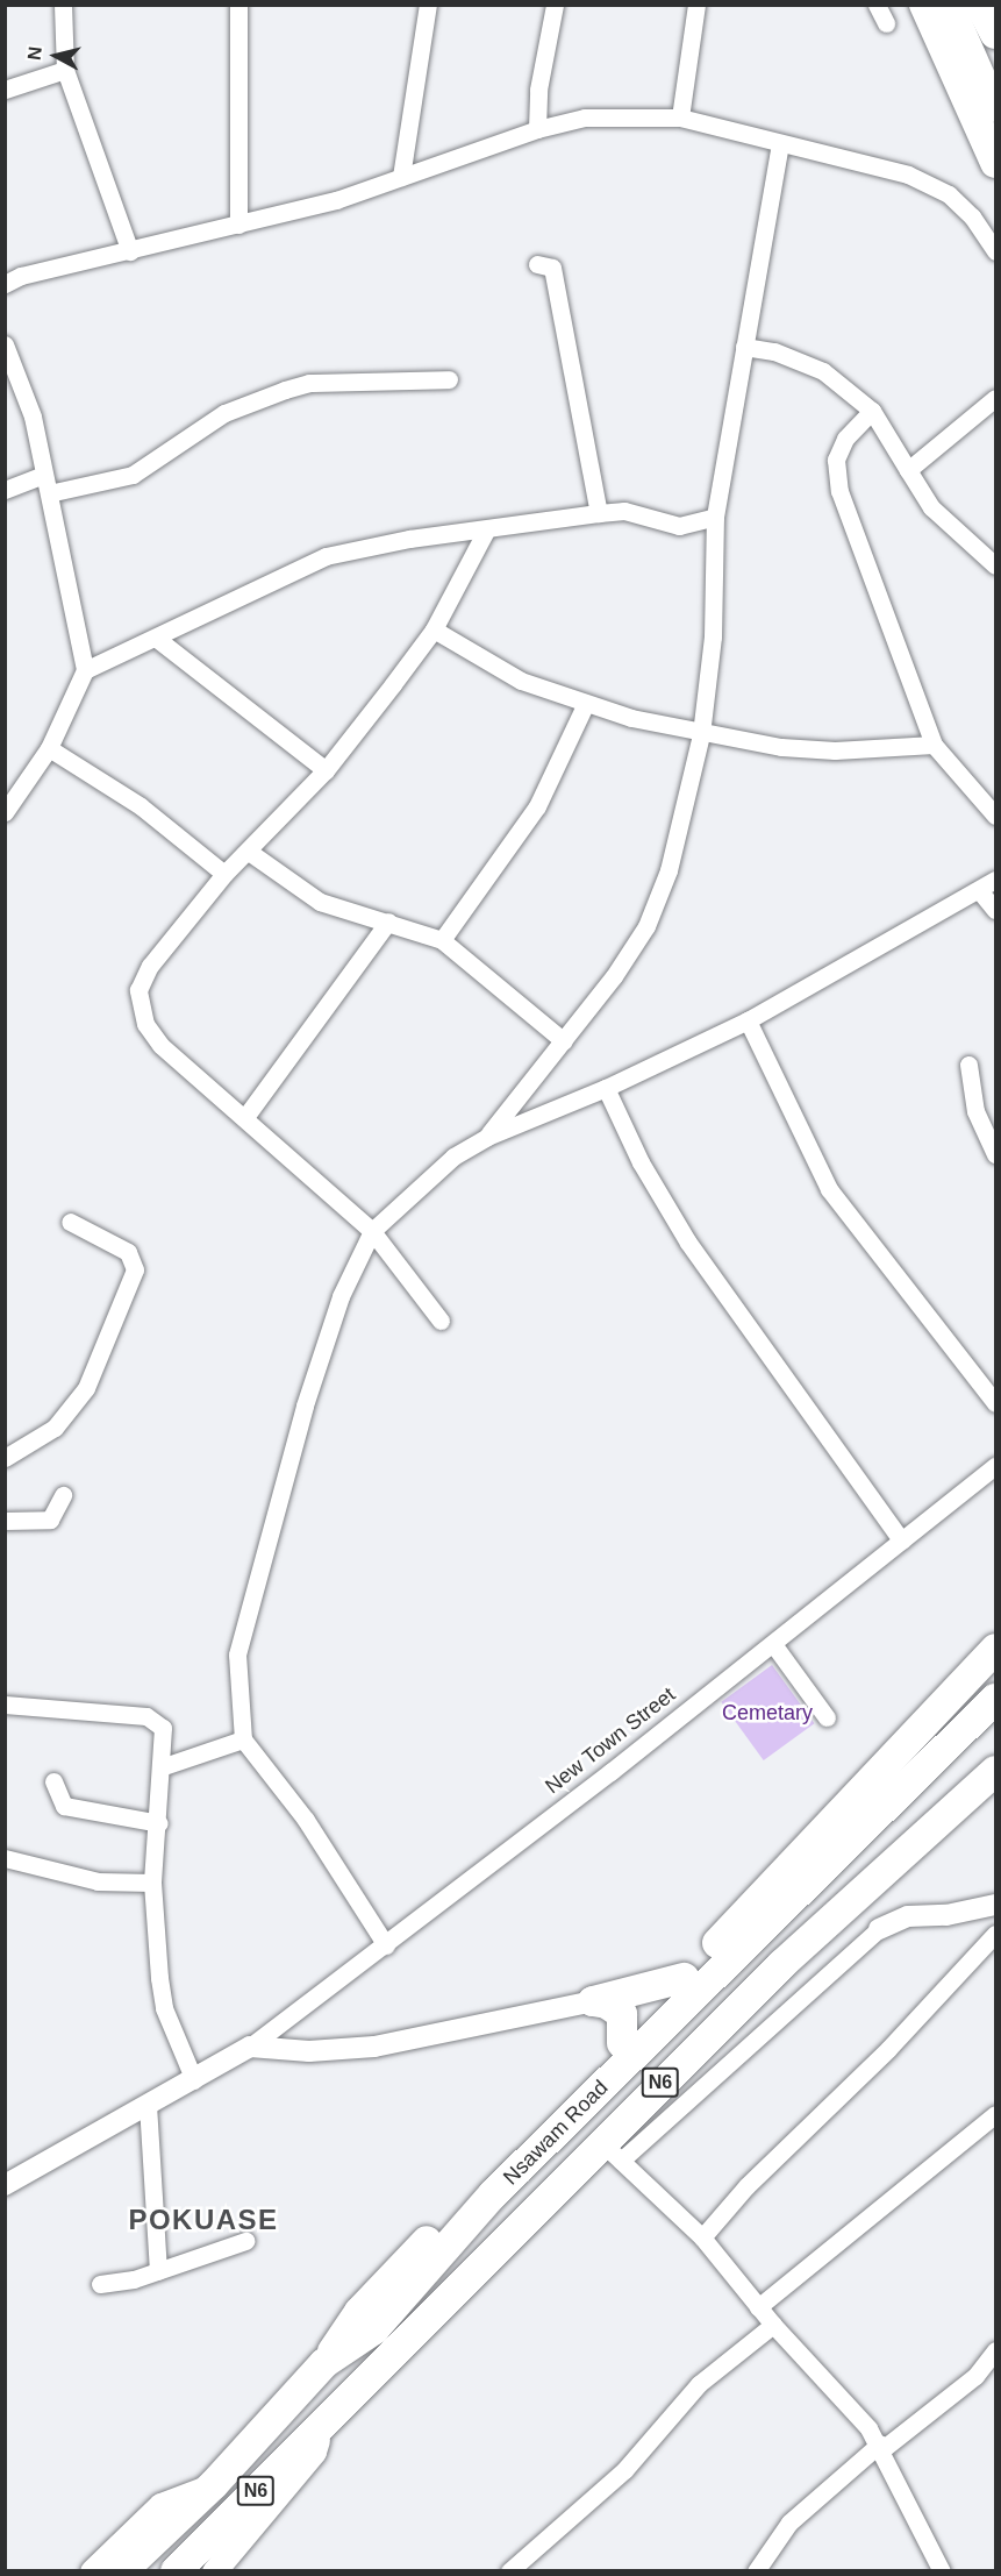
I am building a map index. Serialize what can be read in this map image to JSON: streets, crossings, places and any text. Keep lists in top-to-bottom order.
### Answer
{
  "streets": {
    "highway": ["N6", "Nsawam Road"],
    "street": ["New Town Street"]
  },
  "districts": ["POKUASE"],
  "parks": ["Cemetary"],
  "north": "left"
}
